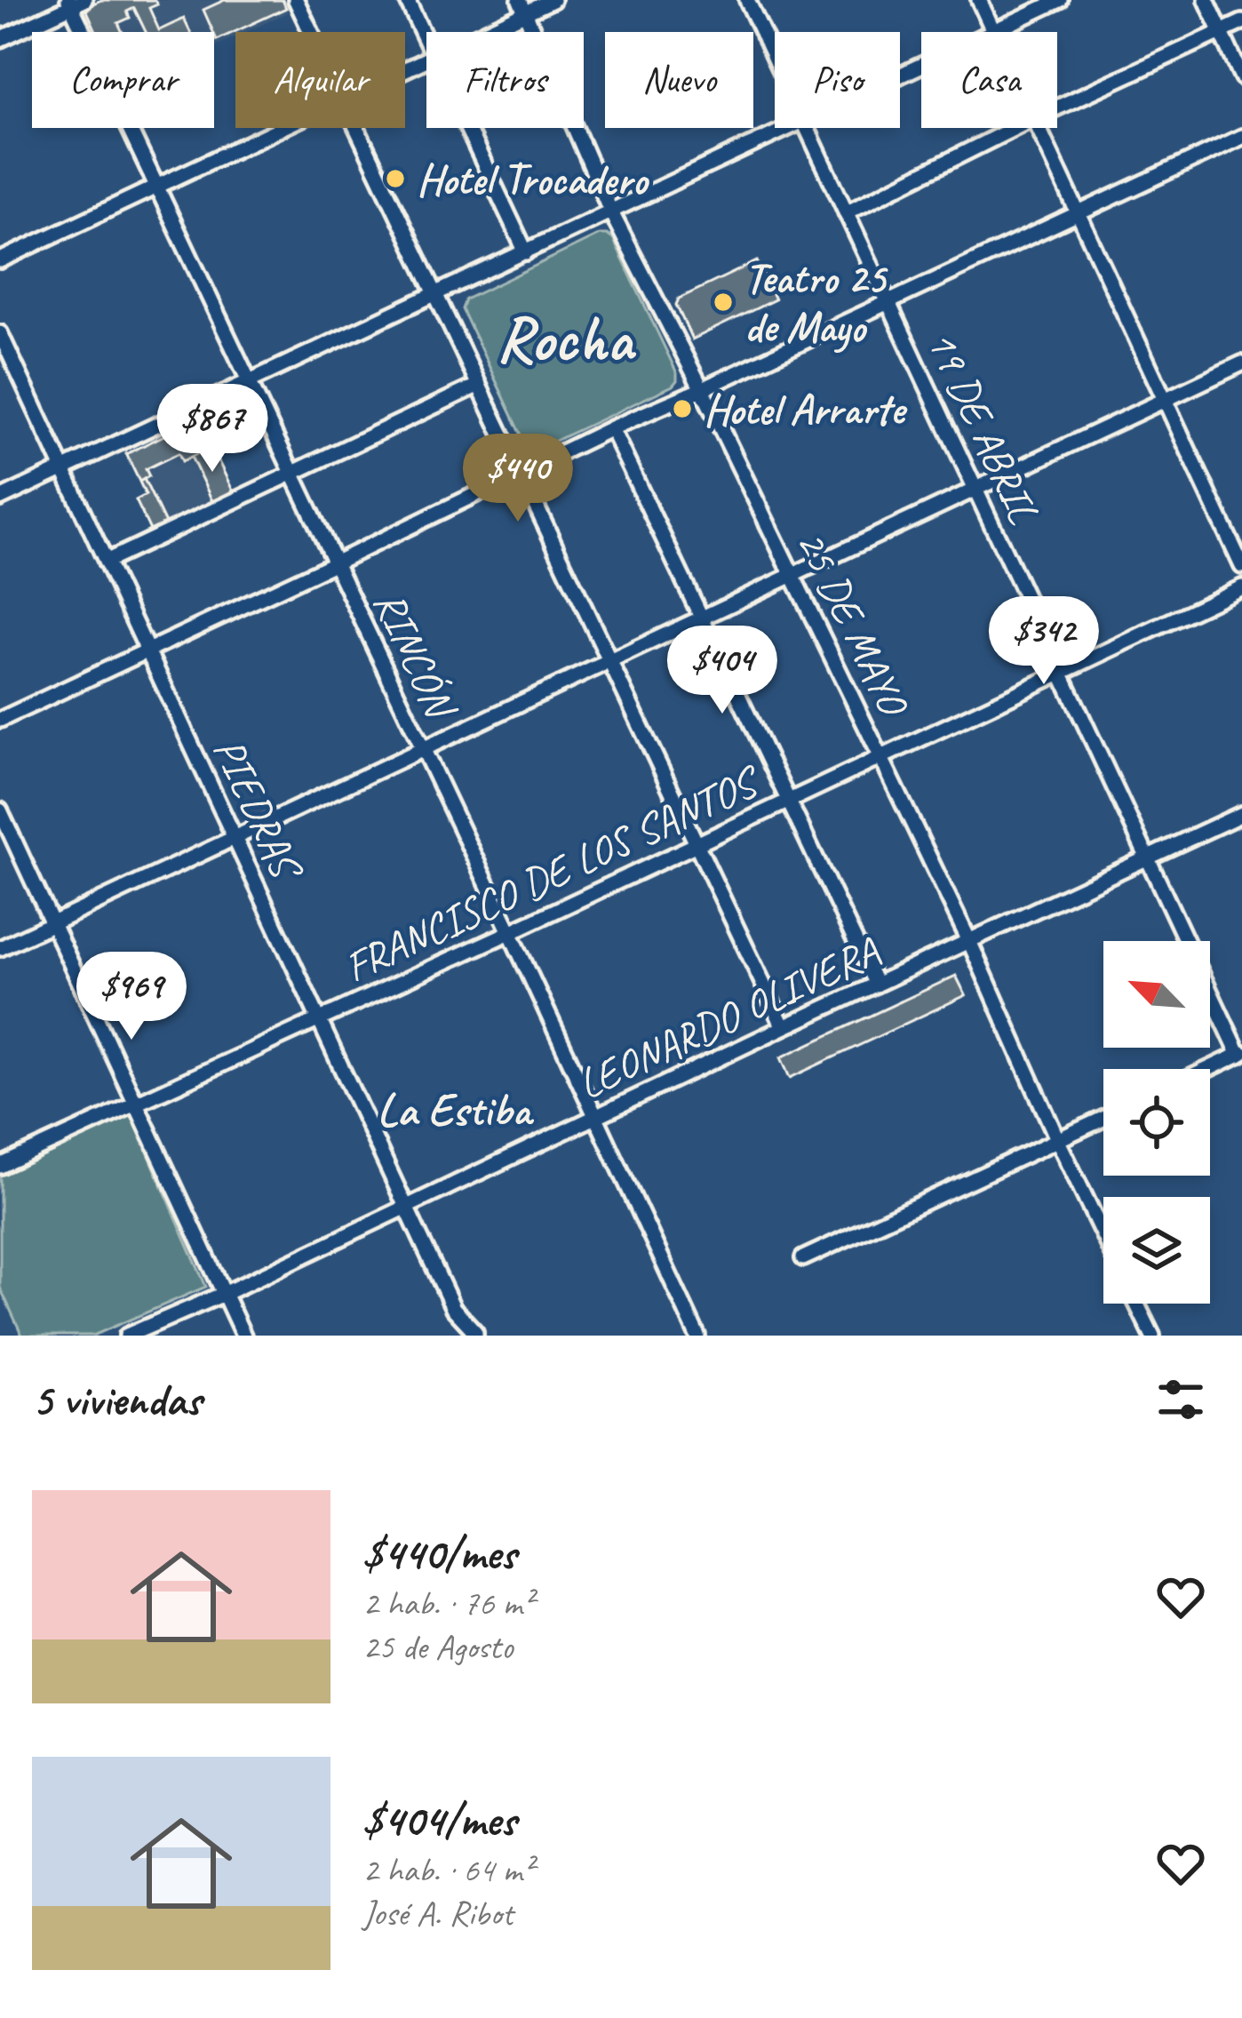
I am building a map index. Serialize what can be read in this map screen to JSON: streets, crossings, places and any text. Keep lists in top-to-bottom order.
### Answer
{
  "streets": {
    "street": [
      "19 DE ABRIL",
      "25 DE MAYO",
      "RINCÓN",
      "PIEDRAS",
      "FRANCISCO DE LOS SANTOS",
      "LEONARDO OLIVERA"
    ]
  },
  "crossings": [
    ["19 DE ABRIL", "FRANCISCO DE LOS SANTOS"],
    ["19 DE ABRIL", "LEONARDO OLIVERA"],
    ["25 DE MAYO", "FRANCISCO DE LOS SANTOS"],
    ["25 DE MAYO", "LEONARDO OLIVERA"],
    ["RINCÓN", "FRANCISCO DE LOS SANTOS"],
    ["RINCÓN", "LEONARDO OLIVERA"],
    ["PIEDRAS", "FRANCISCO DE LOS SANTOS"],
    ["PIEDRAS", "LEONARDO OLIVERA"]
  ],
  "districts": ["Rocha", "La Estiba"],
  "places": ["Hotel Trocadero", "Teatro 25 de Mayo", "Hotel Arrarte"],
  "north": "top left",
  "page": {
    "chip": [
      "Comprar",
      "Alquilar",
      "Filtros",
      "Nuevo",
      "Piso",
      "Casa"
    ],
    "price": [
      "$867",
      "$440",
      "$342",
      "$404",
      "$969"
    ],
    "heading": "5 viviendas",
    "list": [
      {
        "name": "$440/mes",
        "note": "2 hab. · 76 m² · 25 de Agosto"
      },
      {
        "name": "$404/mes",
        "note": "2 hab. · 64 m² · José A. Ribot"
      }
    ]
  }
}
